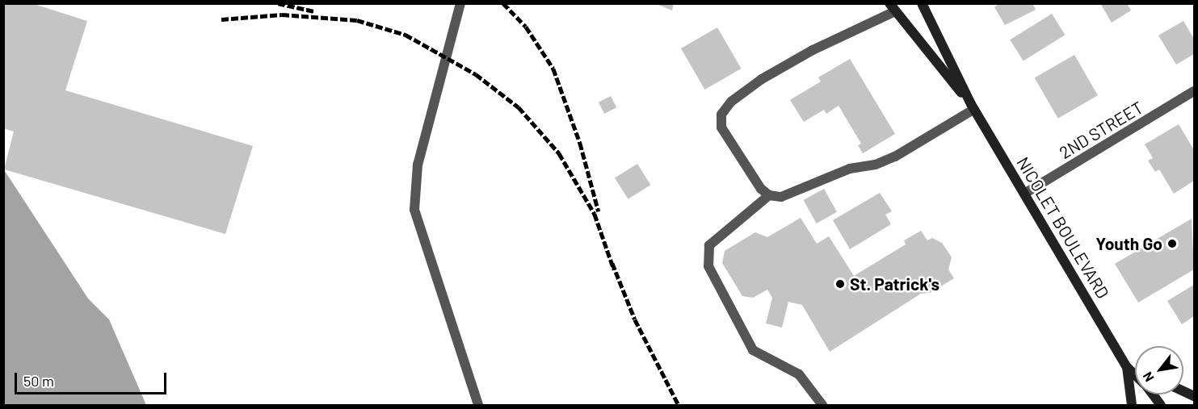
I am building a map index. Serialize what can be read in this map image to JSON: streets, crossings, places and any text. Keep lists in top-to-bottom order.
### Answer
{
  "streets": {
    "main road": ["NICOLET BOULEVARD"],
    "street": ["2ND STREET"]
  },
  "crossings": [
    ["2ND STREET", "NICOLET BOULEVARD"]
  ],
  "places": ["Youth Go", "St. Patrick's"],
  "scale_bar": "50 m",
  "north": "bottom left"
}
